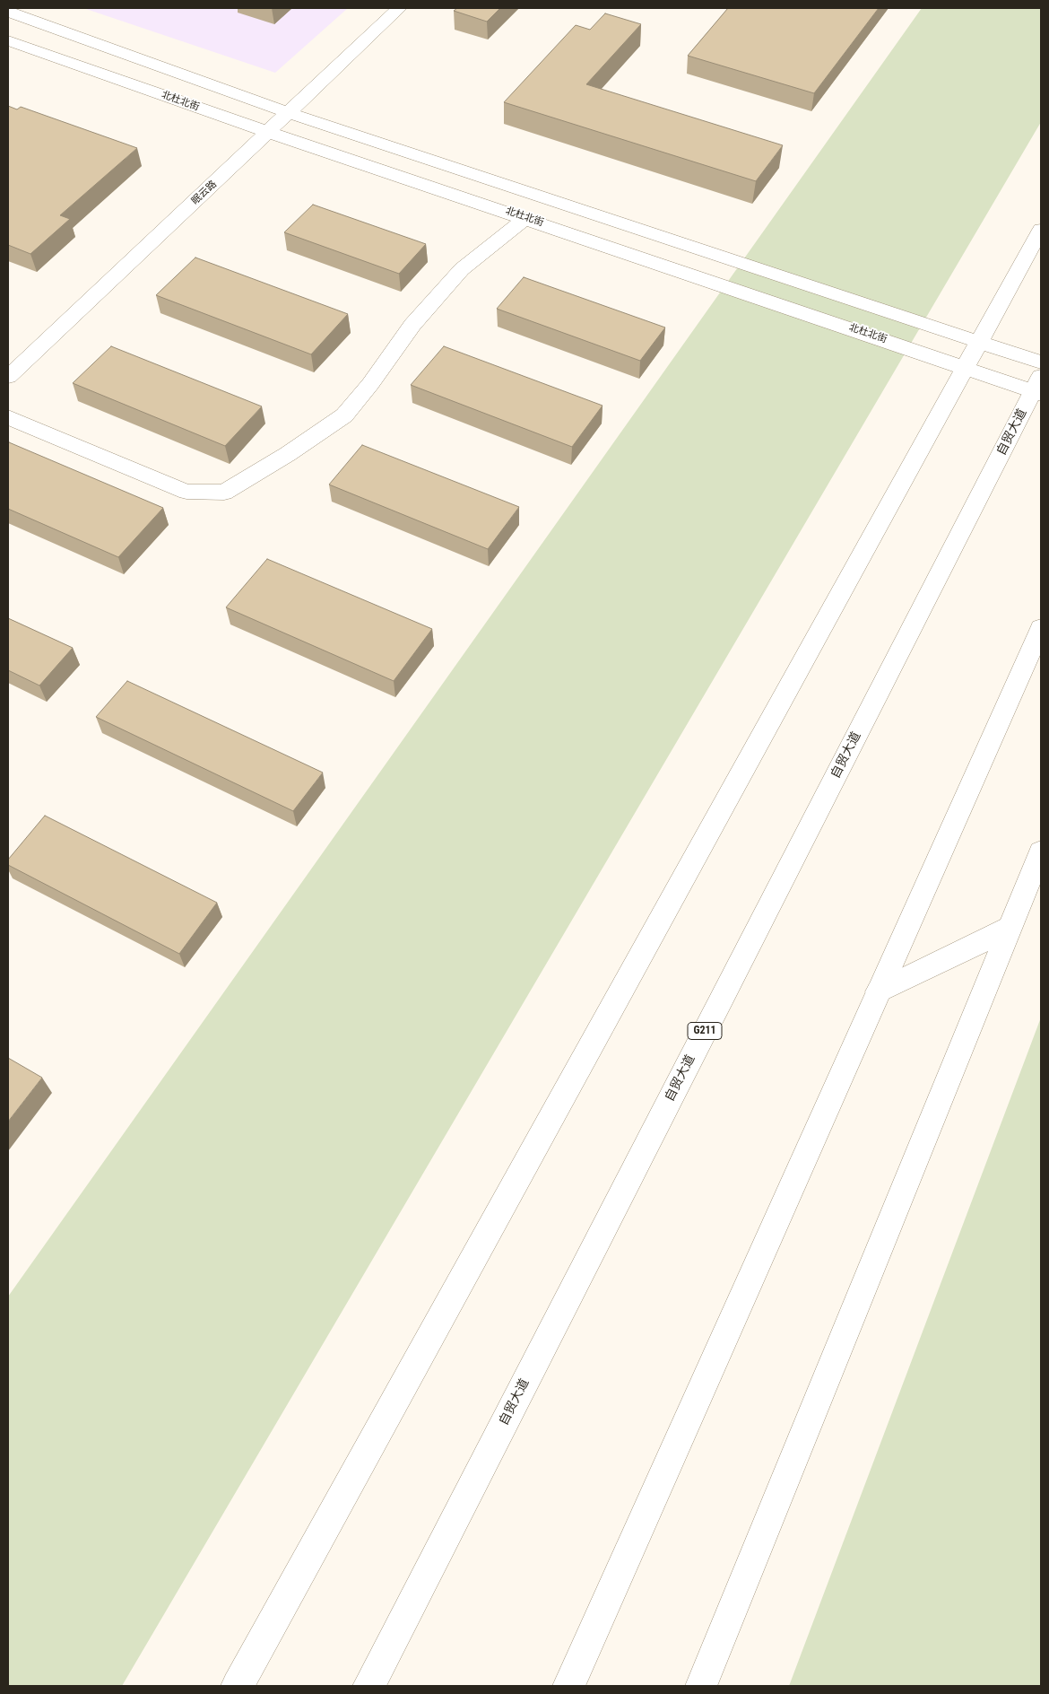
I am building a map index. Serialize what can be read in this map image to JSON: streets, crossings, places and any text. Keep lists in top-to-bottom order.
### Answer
{
  "streets": {
    "main road": [
      "北杜北街",
      "眠云路",
      "自贸大道",
      "G211"
    ]
  },
  "crossings": [
    ["北杜北街", "眠云路"],
    ["北杜北街", "自贸大道"]
  ]
}
